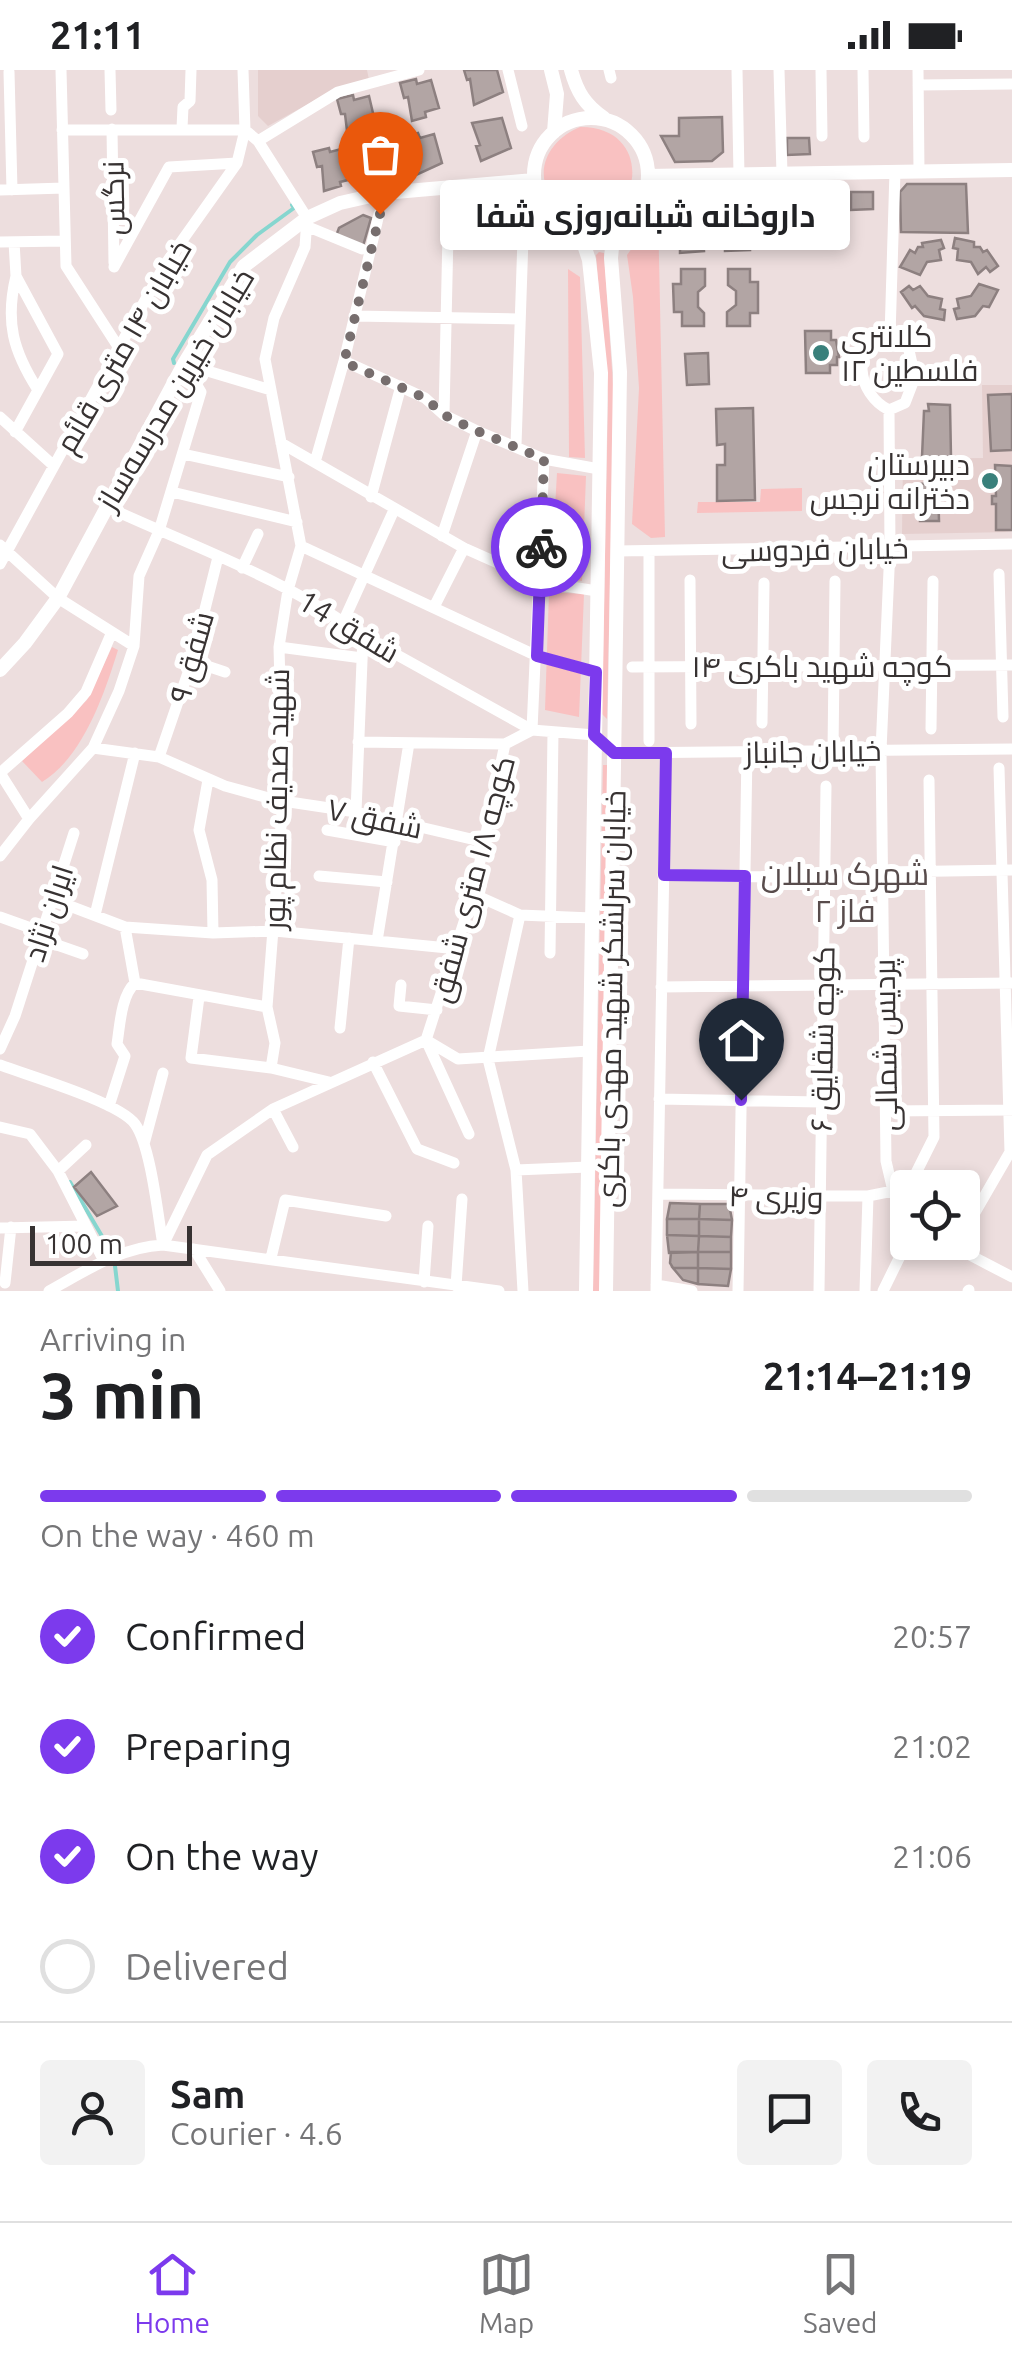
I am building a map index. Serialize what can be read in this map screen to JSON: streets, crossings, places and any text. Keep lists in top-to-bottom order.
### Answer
{
  "streets": {
    "main road": ["خیابان خیرین مدرسه‌ساز", "خیابان سرلشکر شهید مهدی باکری"],
    "street": [
      "نرگس",
      "خیابان ۱۴ متری قائم",
      "خیابان فردوسی",
      "شفق 14",
      "شفق ۹",
      "کوچه شهید باکری ۱۴",
      "خیابان جانباز",
      "شهید صدیف نظام پور",
      "شفق ۷",
      "کوچه ۱۸ متری شفق",
      "ایران نژاد",
      "کوچه شقایق ۶",
      "پردیس شمالی",
      "وزیری ۴"
    ]
  },
  "crossings": [
    ["نرگس", "خیابان ۱۴ متری قائم"],
    ["خیابان خیرین مدرسه‌ساز", "شفق 14"],
    ["خیابان خیرین مدرسه‌ساز", "خیابان سرلشکر شهید مهدی باکری"],
    ["خیابان فردوسی", "خیابان سرلشکر شهید مهدی باکری"],
    ["خیابان فردوسی", "پردیس شمالی"],
    ["شفق 14", "شفق ۹"],
    ["شفق 14", "شهید صدیف نظام پور"],
    ["شفق 14", "کوچه ۱۸ متری شفق"],
    ["شفق 14", "خیابان سرلشکر شهید مهدی باکری"],
    ["شفق ۹", "شفق ۷"],
    ["کوچه شهید باکری ۱۴", "پردیس شمالی"],
    ["خیابان جانباز", "خیابان سرلشکر شهید مهدی باکری"],
    ["خیابان جانباز", "پردیس شمالی"],
    ["شهید صدیف نظام پور", "شفق ۷"],
    ["شفق ۷", "کوچه ۱۸ متری شفق"],
    ["کوچه شقایق ۶", "وزیری ۴"]
  ],
  "districts": ["شهرک سبلان فاز ۲"],
  "places": ["داروخانه شبانه‌روزی شفا", "کلانتری ۱۲ فلسطین", "دبیرستان دخترانه نرجس"],
  "scale_bar": "100 m",
  "page": {
    "status": "21:11",
    "bubble": "داروخانه شبانه‌روزی شفا",
    "scale": "100 m",
    "heading": ["3 min", "Arriving in", "21:14–21:19"],
    "panel": ["Sam", "Courier · 4.6"],
    "bar": "On the way · 460 m",
    "list": [
      ["Confirmed", "20:57"],
      ["Preparing", "21:02"],
      ["On the way", "21:06"],
      "Delivered"
    ],
    "tabs": ["Home", "Map", "Saved"]
  }
}
